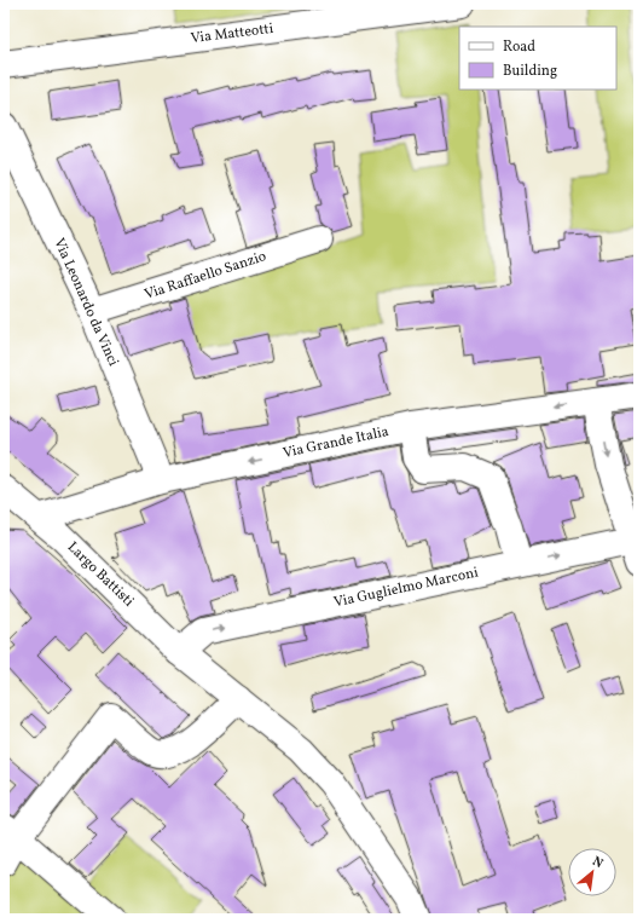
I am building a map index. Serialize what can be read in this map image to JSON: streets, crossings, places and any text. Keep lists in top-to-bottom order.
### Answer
{
  "streets": {
    "street": [
      "Via Matteotti",
      "Via Raffaello Sanzio",
      "Via Leonardo da Vinci",
      "Via Grande Italia",
      "Largo Battisti",
      "Via Guglielmo Marconi"
    ]
  },
  "crossings": [
    ["Via Raffaello Sanzio", "Via Leonardo da Vinci"],
    ["Via Leonardo da Vinci", "Via Grande Italia"],
    ["Via Grande Italia", "Largo Battisti"],
    ["Largo Battisti", "Via Guglielmo Marconi"]
  ],
  "one_way": ["Via Grande Italia", "Via Guglielmo Marconi"],
  "legend": ["Road", "Building"],
  "north": "top right"
}
